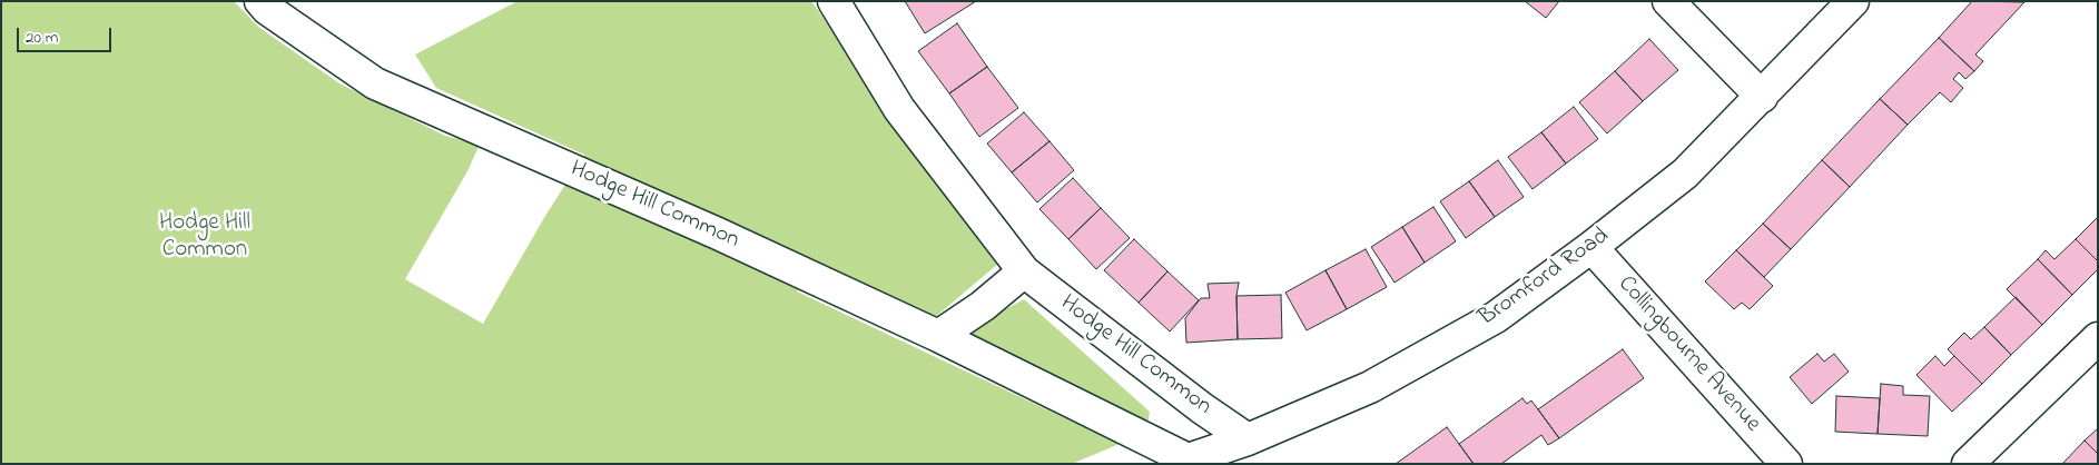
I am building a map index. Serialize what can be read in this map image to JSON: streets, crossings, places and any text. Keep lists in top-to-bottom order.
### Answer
{
  "streets": {
    "street": ["Hodge Hill Common", "Bromford Road", "Collingbourne Avenue"]
  },
  "crossings": [
    ["Hodge Hill Common", "Bromford Road"],
    ["Bromford Road", "Collingbourne Avenue"]
  ],
  "parks": ["Hodge Hill Common"],
  "scale_bar": "20 m"
}
